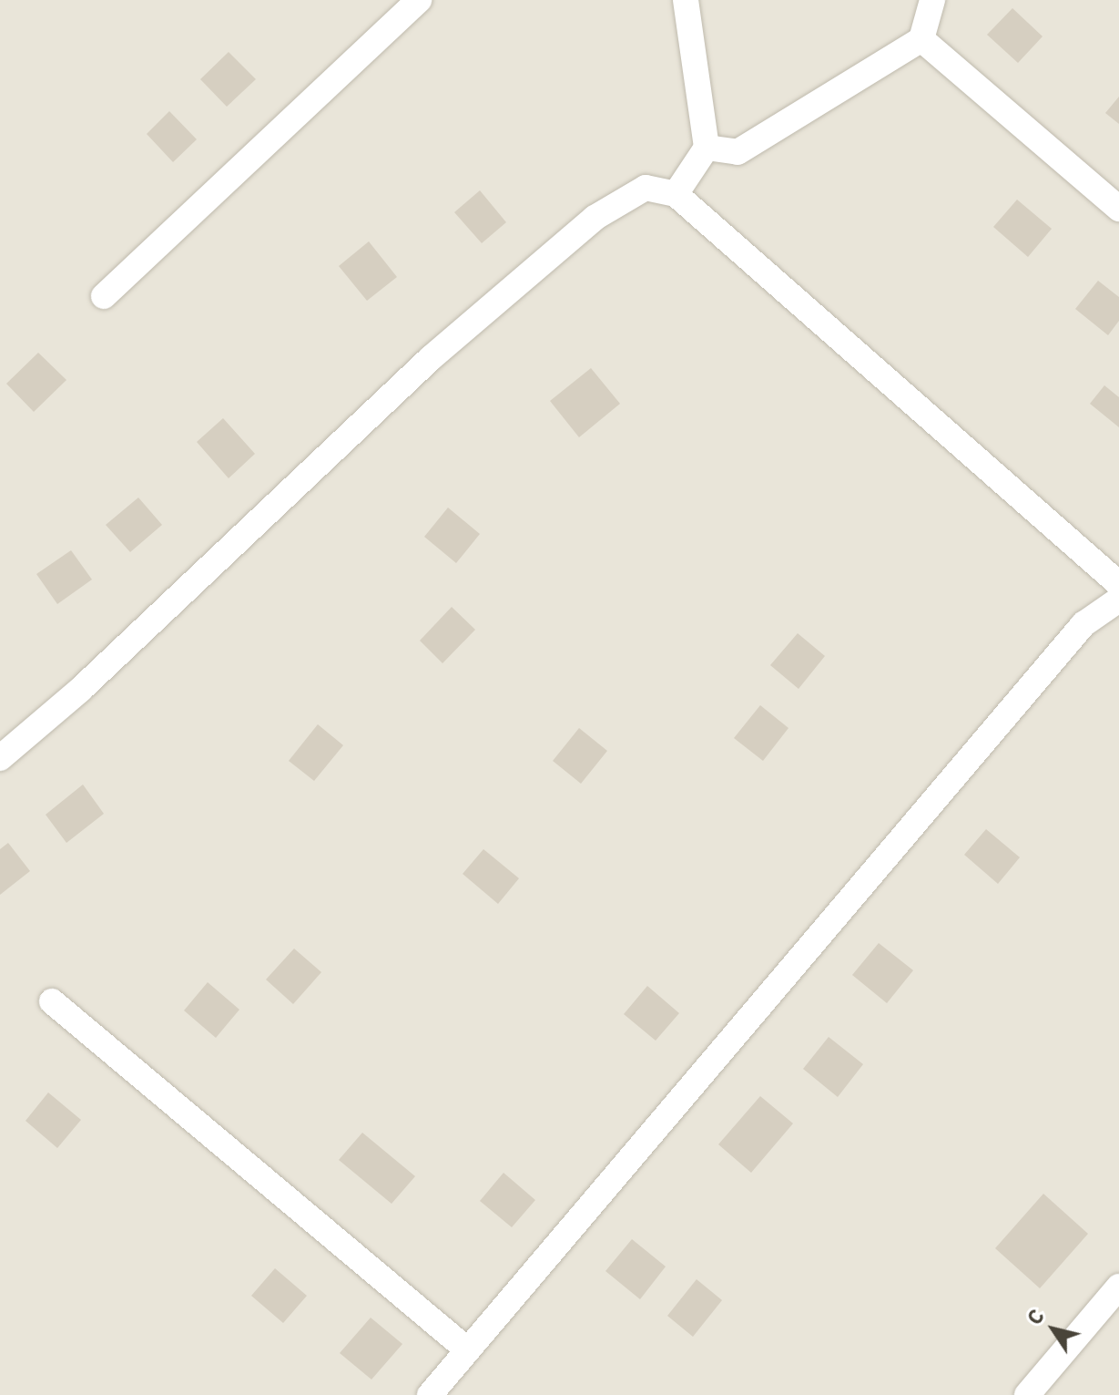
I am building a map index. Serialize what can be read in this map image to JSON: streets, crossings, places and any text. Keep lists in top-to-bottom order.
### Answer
{
  "north": "top left"
}
